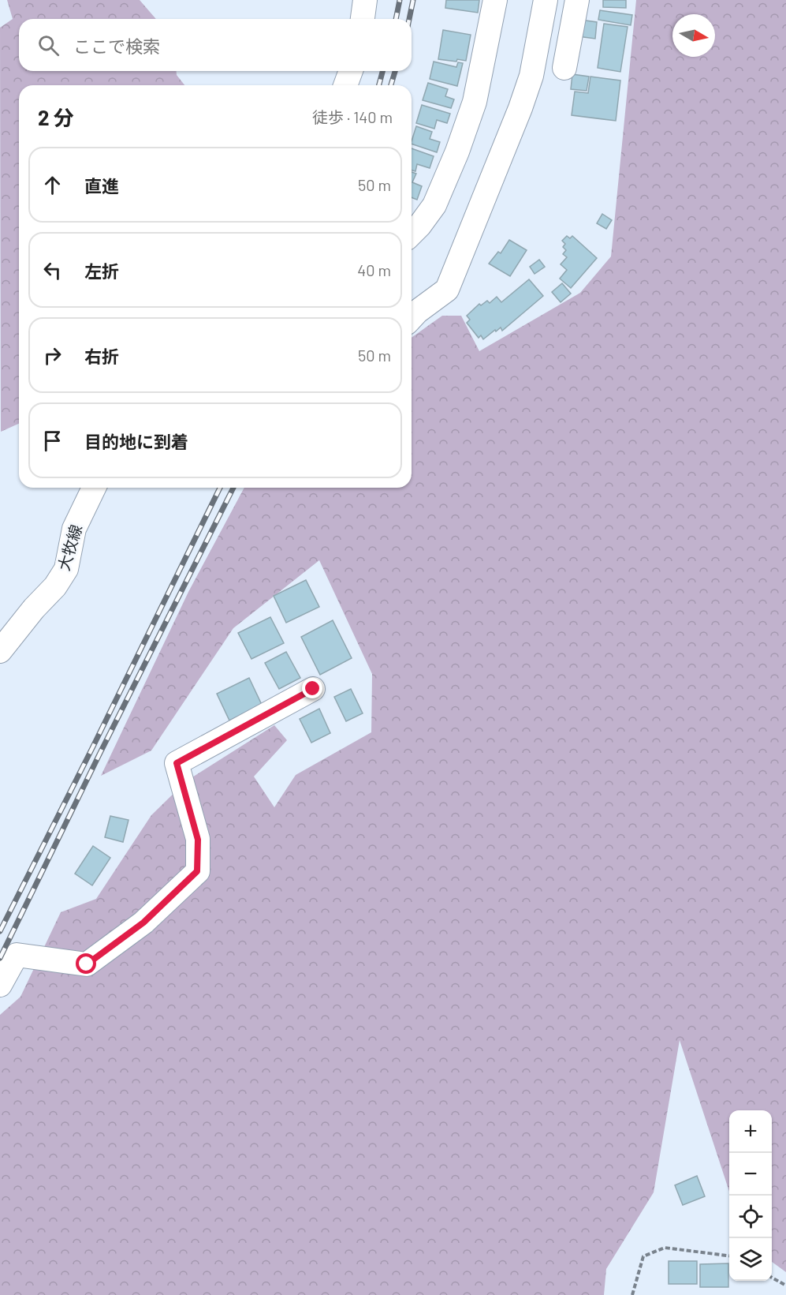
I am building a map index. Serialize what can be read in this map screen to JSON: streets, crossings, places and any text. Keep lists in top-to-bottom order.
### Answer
{
  "streets": {
    "street": ["大牧線"]
  },
  "north": "right",
  "page": {
    "search": "ここで検索",
    "heading": ["2 分", "徒歩 · 140 m"],
    "list": [
      ["直進", "50 m"],
      ["左折", "40 m"],
      ["右折", "50 m"],
      "目的地に到着"
    ],
    "map_buttons": ["+", "−"]
  }
}
